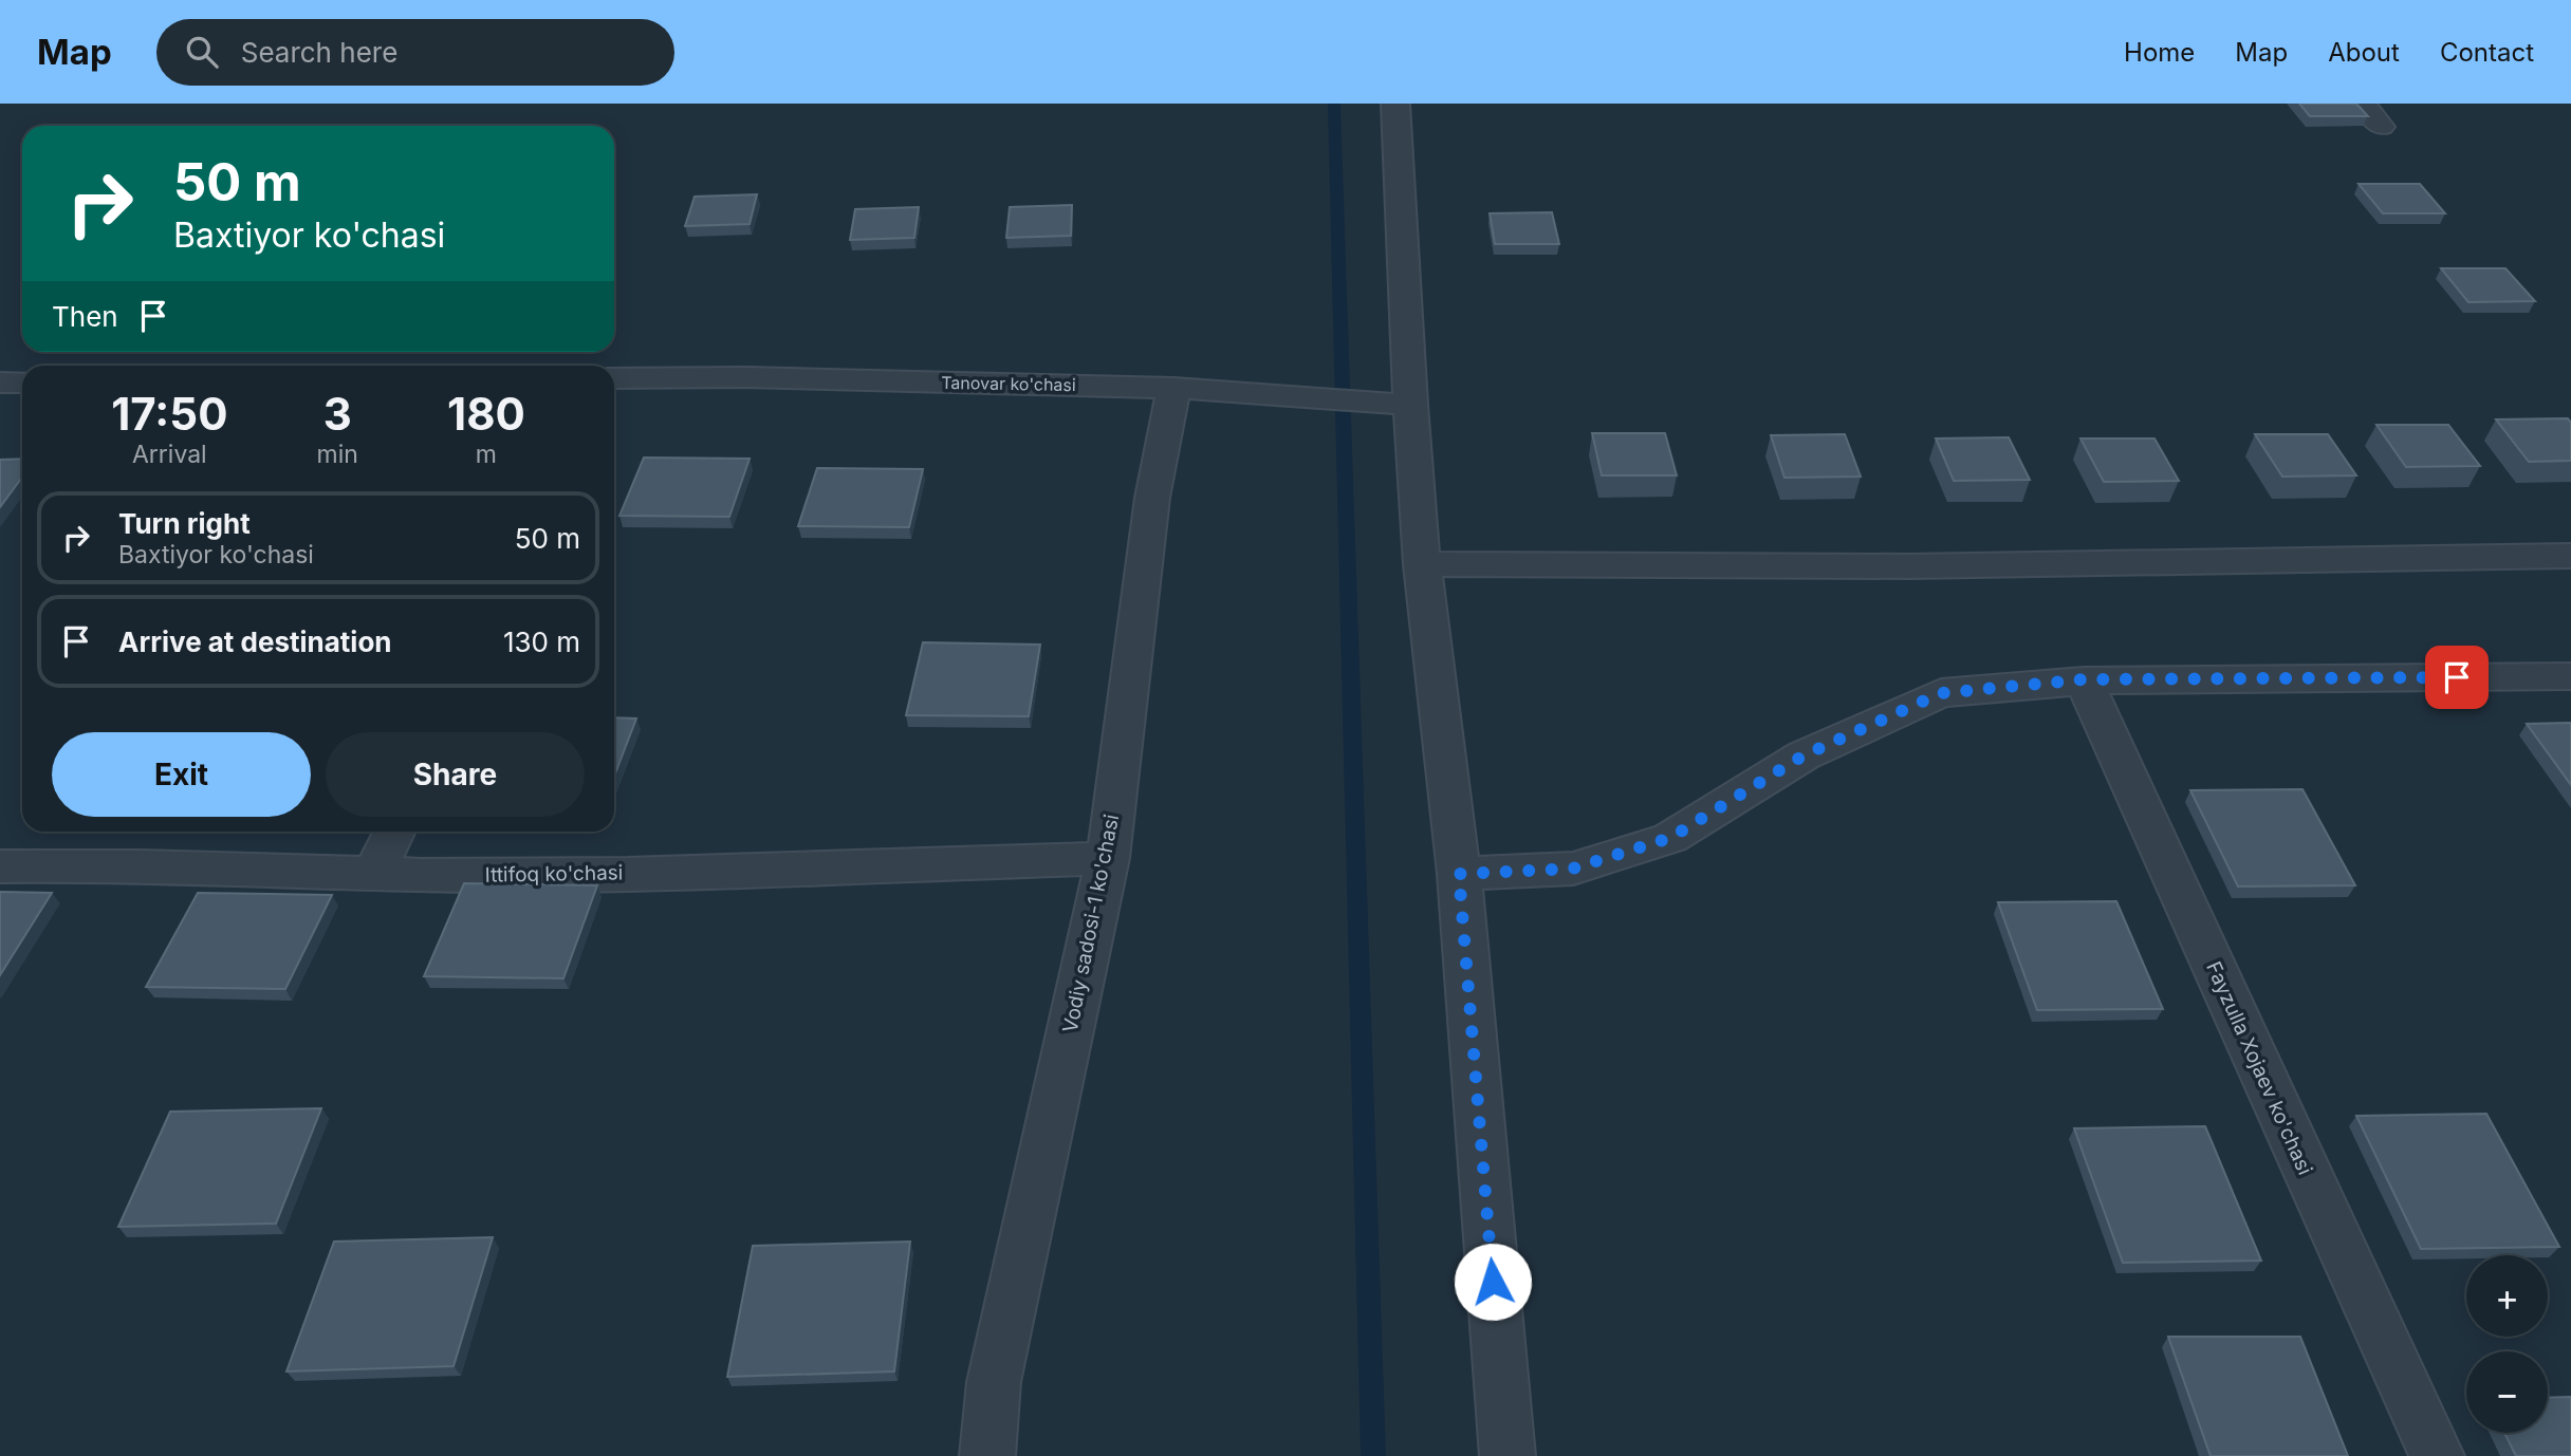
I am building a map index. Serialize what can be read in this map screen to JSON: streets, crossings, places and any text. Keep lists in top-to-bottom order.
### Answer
{
  "streets": {
    "street": [
      "Tanovar ko'chasi",
      "Ittifoq ko'chasi",
      "Vodiy sadosi-1 ko'chasi",
      "Fayzulla Xojaev ko'chasi"
    ]
  },
  "crossings": [
    ["Tanovar ko'chasi", "Vodiy sadosi-1 ko'chasi"],
    ["Ittifoq ko'chasi", "Vodiy sadosi-1 ko'chasi"]
  ],
  "page": {
    "header": "Map",
    "search": "Search here",
    "nav": [
      "Home",
      "Map",
      "About",
      "Contact"
    ],
    "turn": ["50 m", "Baxtiyor ko'chasi"],
    "then": "Then",
    "eta": [
      "17:50",
      "Arrival",
      "3",
      "min",
      "180",
      "m"
    ],
    "list": [
      {
        "name": "Turn right",
        "note": "Baxtiyor ko'chasi",
        "value": "50 m"
      },
      {
        "name": "Arrive at destination",
        "value": "130 m"
      }
    ],
    "buttons": ["Exit", "Share"],
    "map_buttons": ["+", "−"]
  }
}
